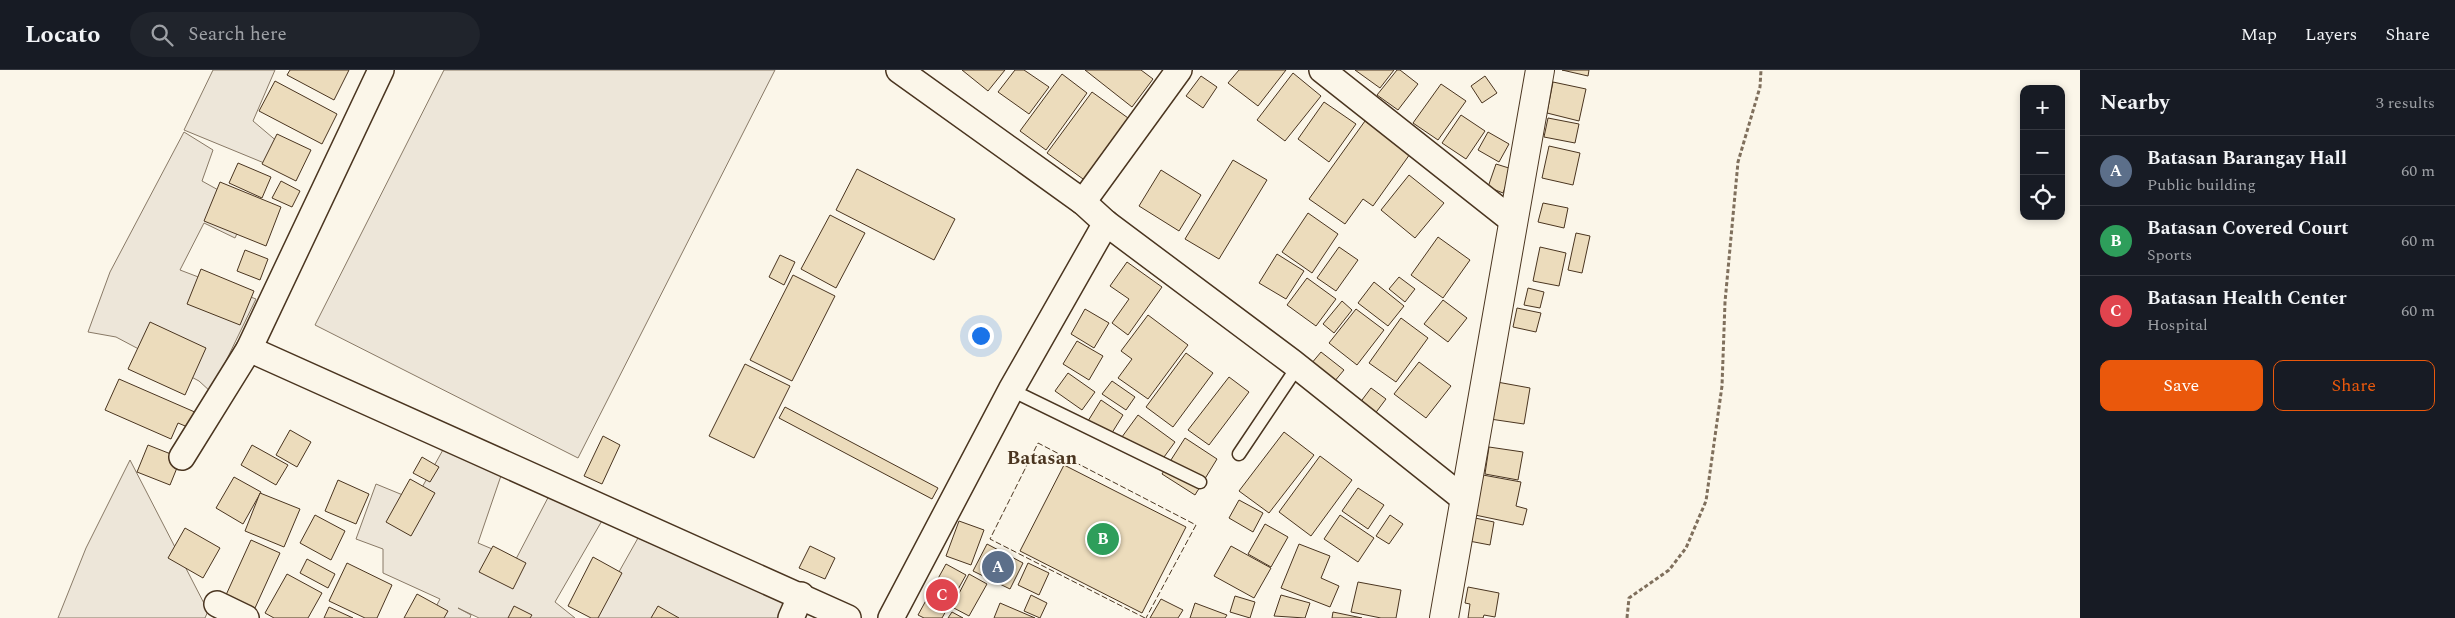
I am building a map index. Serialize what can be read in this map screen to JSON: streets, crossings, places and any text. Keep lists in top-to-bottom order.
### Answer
{
  "districts": ["Batasan"],
  "page": {
    "header": "Locato",
    "search": "Search here",
    "nav": ["Map", "Layers", "Share"],
    "heading": ["Nearby", "3 results"],
    "map_buttons": ["+", "−"],
    "list": [
      {
        "mark": "A",
        "name": "Batasan Barangay Hall",
        "note": "Public building",
        "value": "60 m"
      },
      {
        "mark": "B",
        "name": "Batasan Covered Court",
        "note": "Sports",
        "value": "60 m"
      },
      {
        "mark": "C",
        "name": "Batasan Health Center",
        "note": "Hospital",
        "value": "60 m"
      }
    ],
    "buttons": ["Save", "Share"],
    "pins": ["B", "A", "C"]
  }
}
